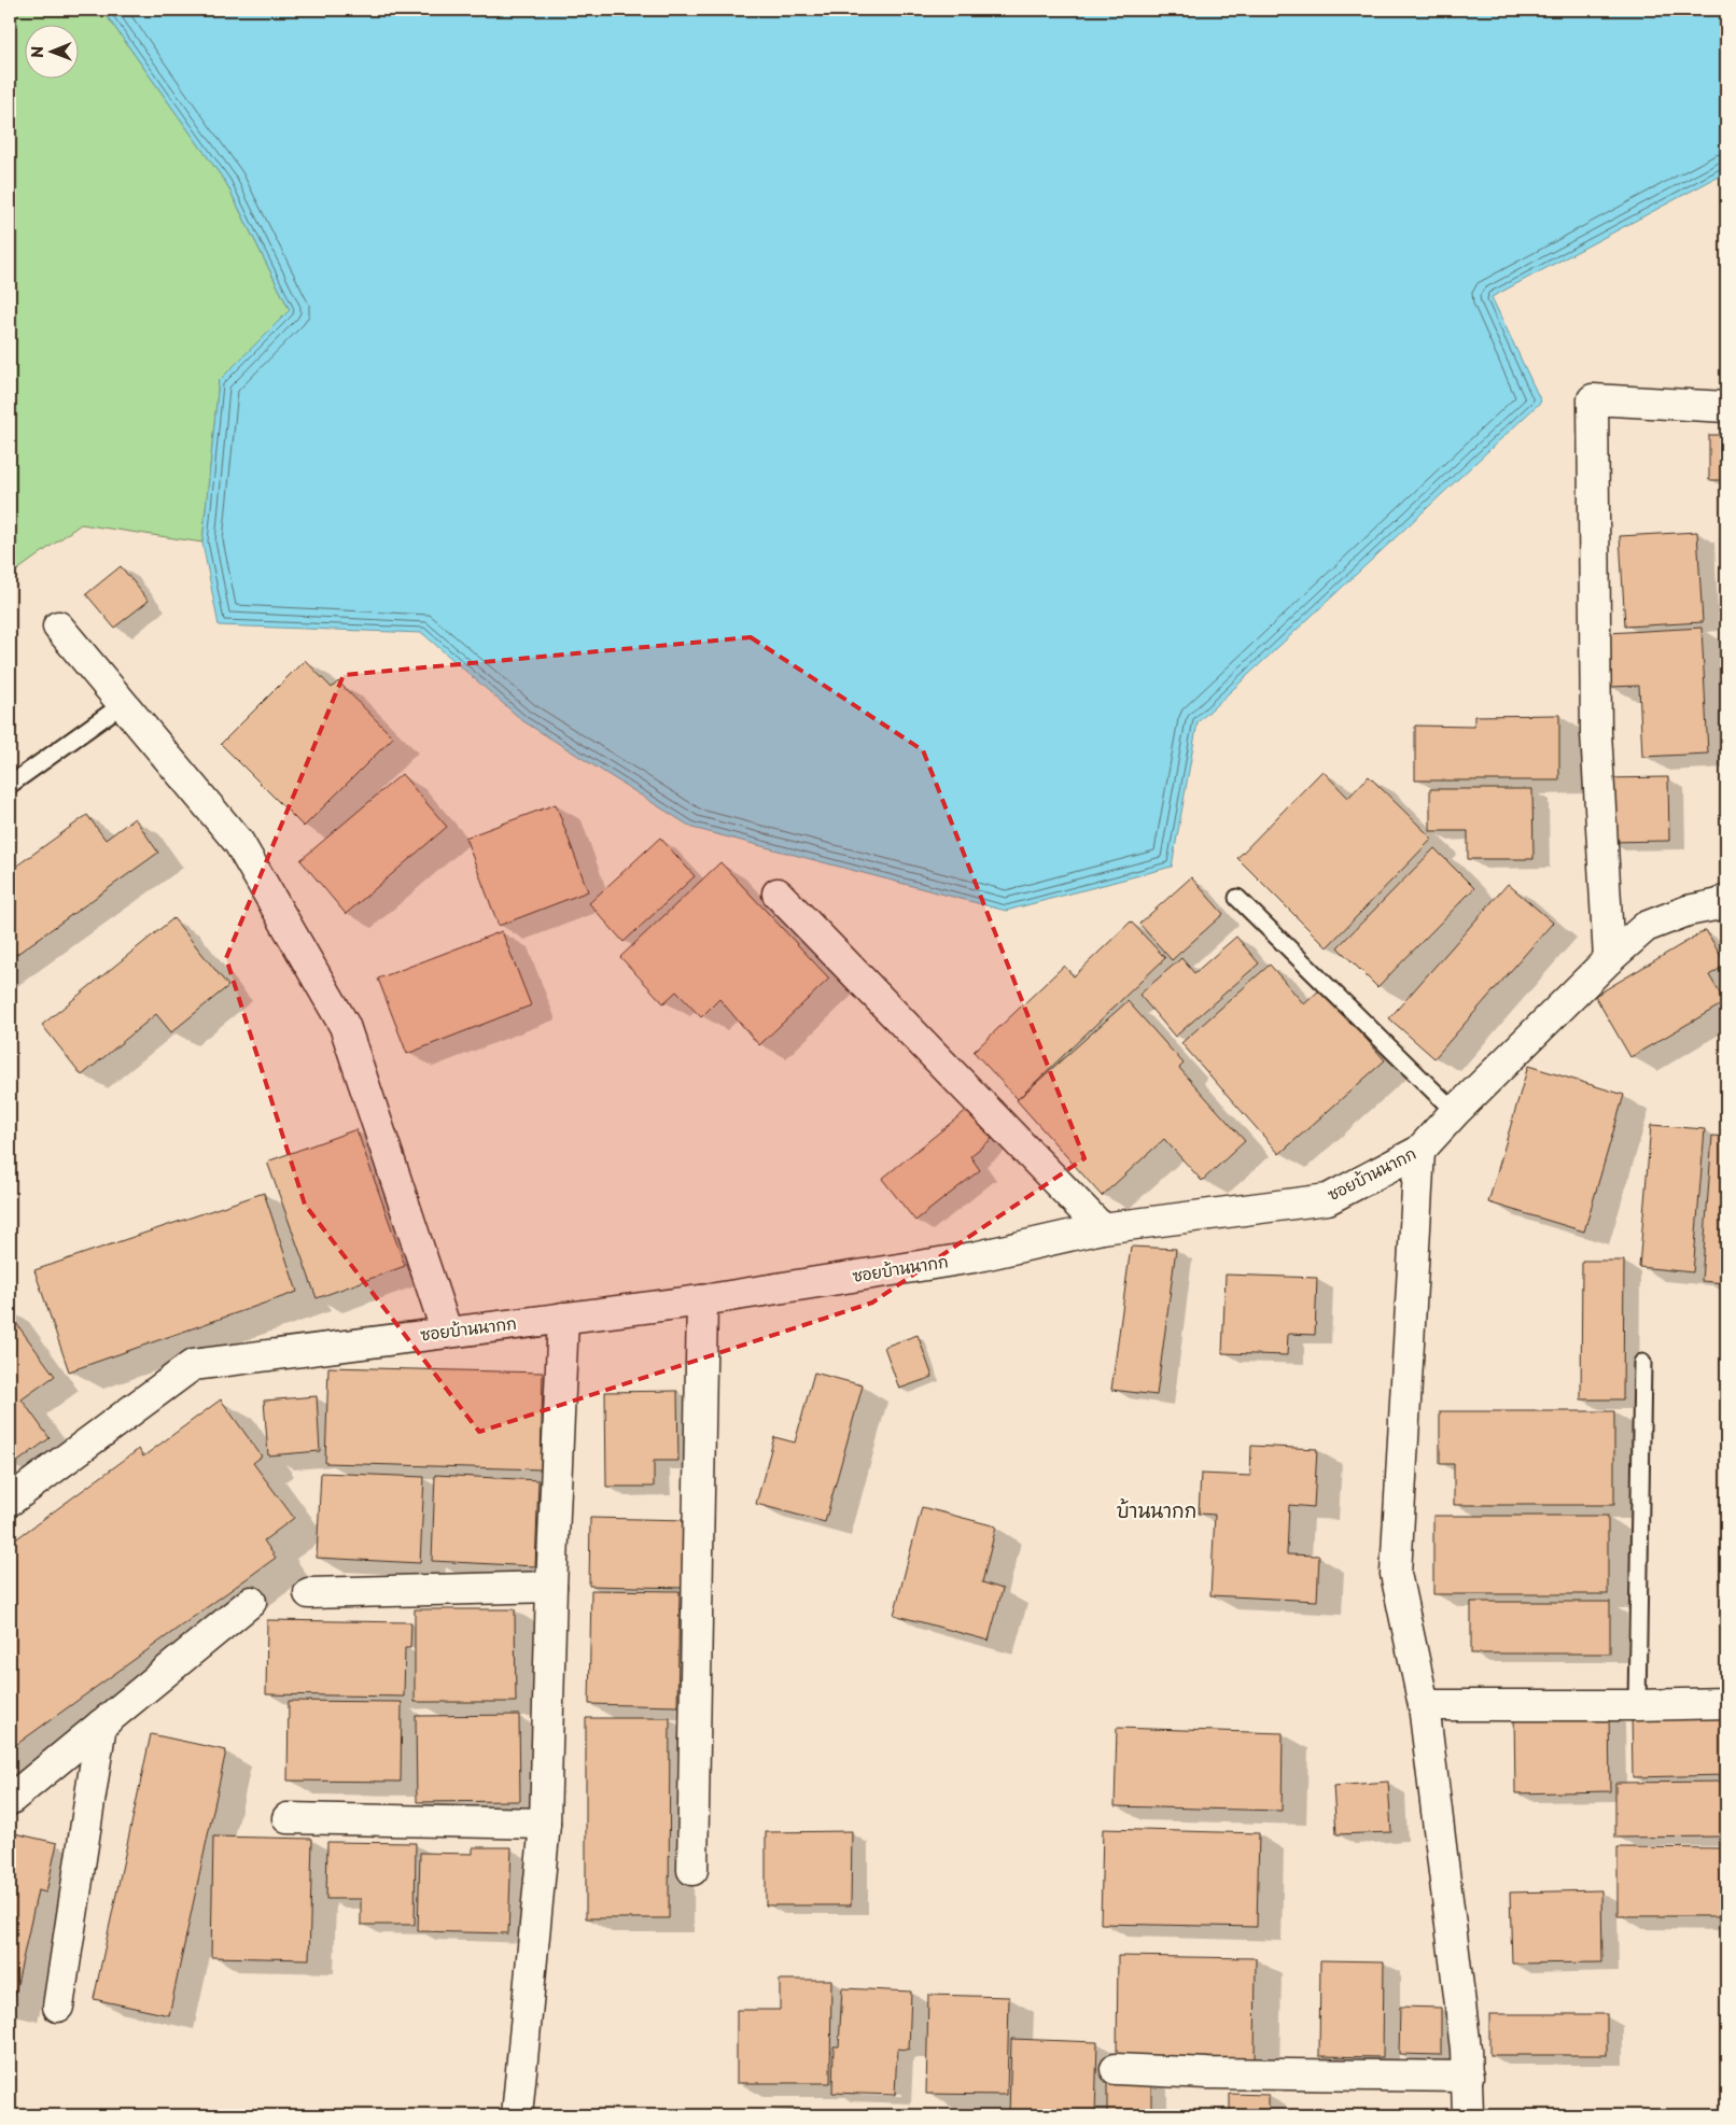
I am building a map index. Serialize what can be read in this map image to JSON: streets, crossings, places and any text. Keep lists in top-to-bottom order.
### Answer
{
  "streets": {
    "street": ["ซอยบ้านนากก"]
  },
  "districts": ["บ้านนากก"],
  "north": "left"
}
